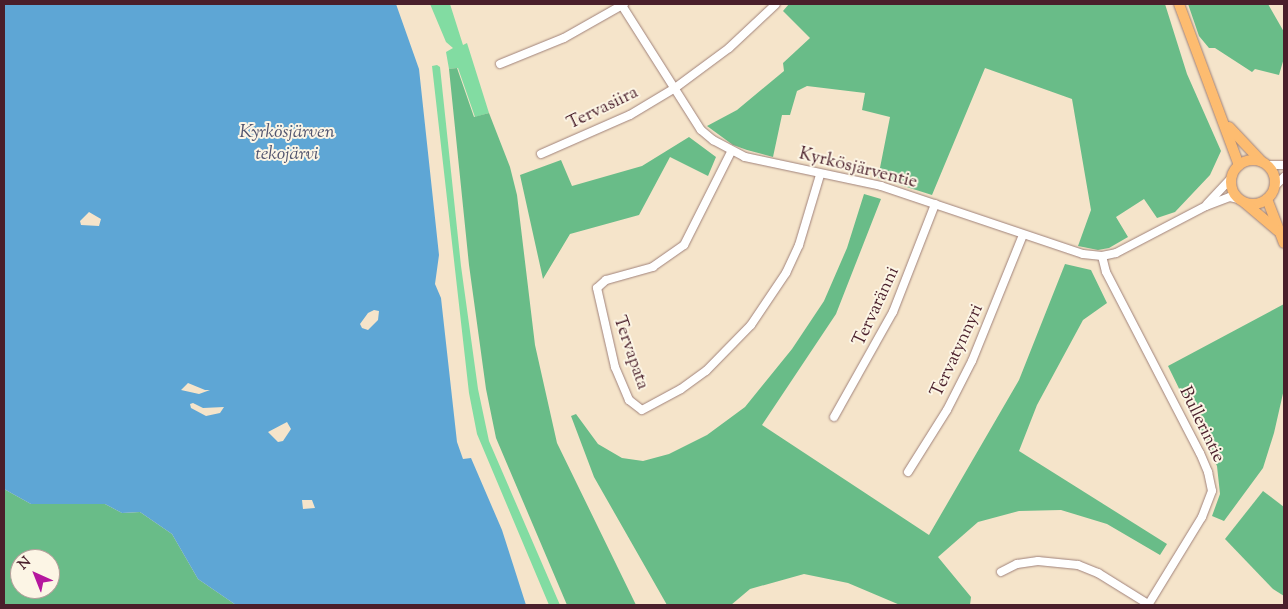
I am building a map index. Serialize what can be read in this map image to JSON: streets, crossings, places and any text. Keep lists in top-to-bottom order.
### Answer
{
  "streets": {
    "street": [
      "Tervasiira",
      "Kyrkösjärventie",
      "Tervaränni",
      "Tervatynnyri",
      "Tervapata",
      "Bullerintie"
    ]
  },
  "crossings": [
    ["Tervasiira", "Kyrkösjärventie"],
    ["Kyrkösjärventie", "Tervaränni"],
    ["Kyrkösjärventie", "Tervatynnyri"],
    ["Kyrkösjärventie", "Tervapata"],
    ["Kyrkösjärventie", "Bullerintie"]
  ],
  "water": ["Kyrkösjärven tekojärvi"],
  "north": "top left"
}
